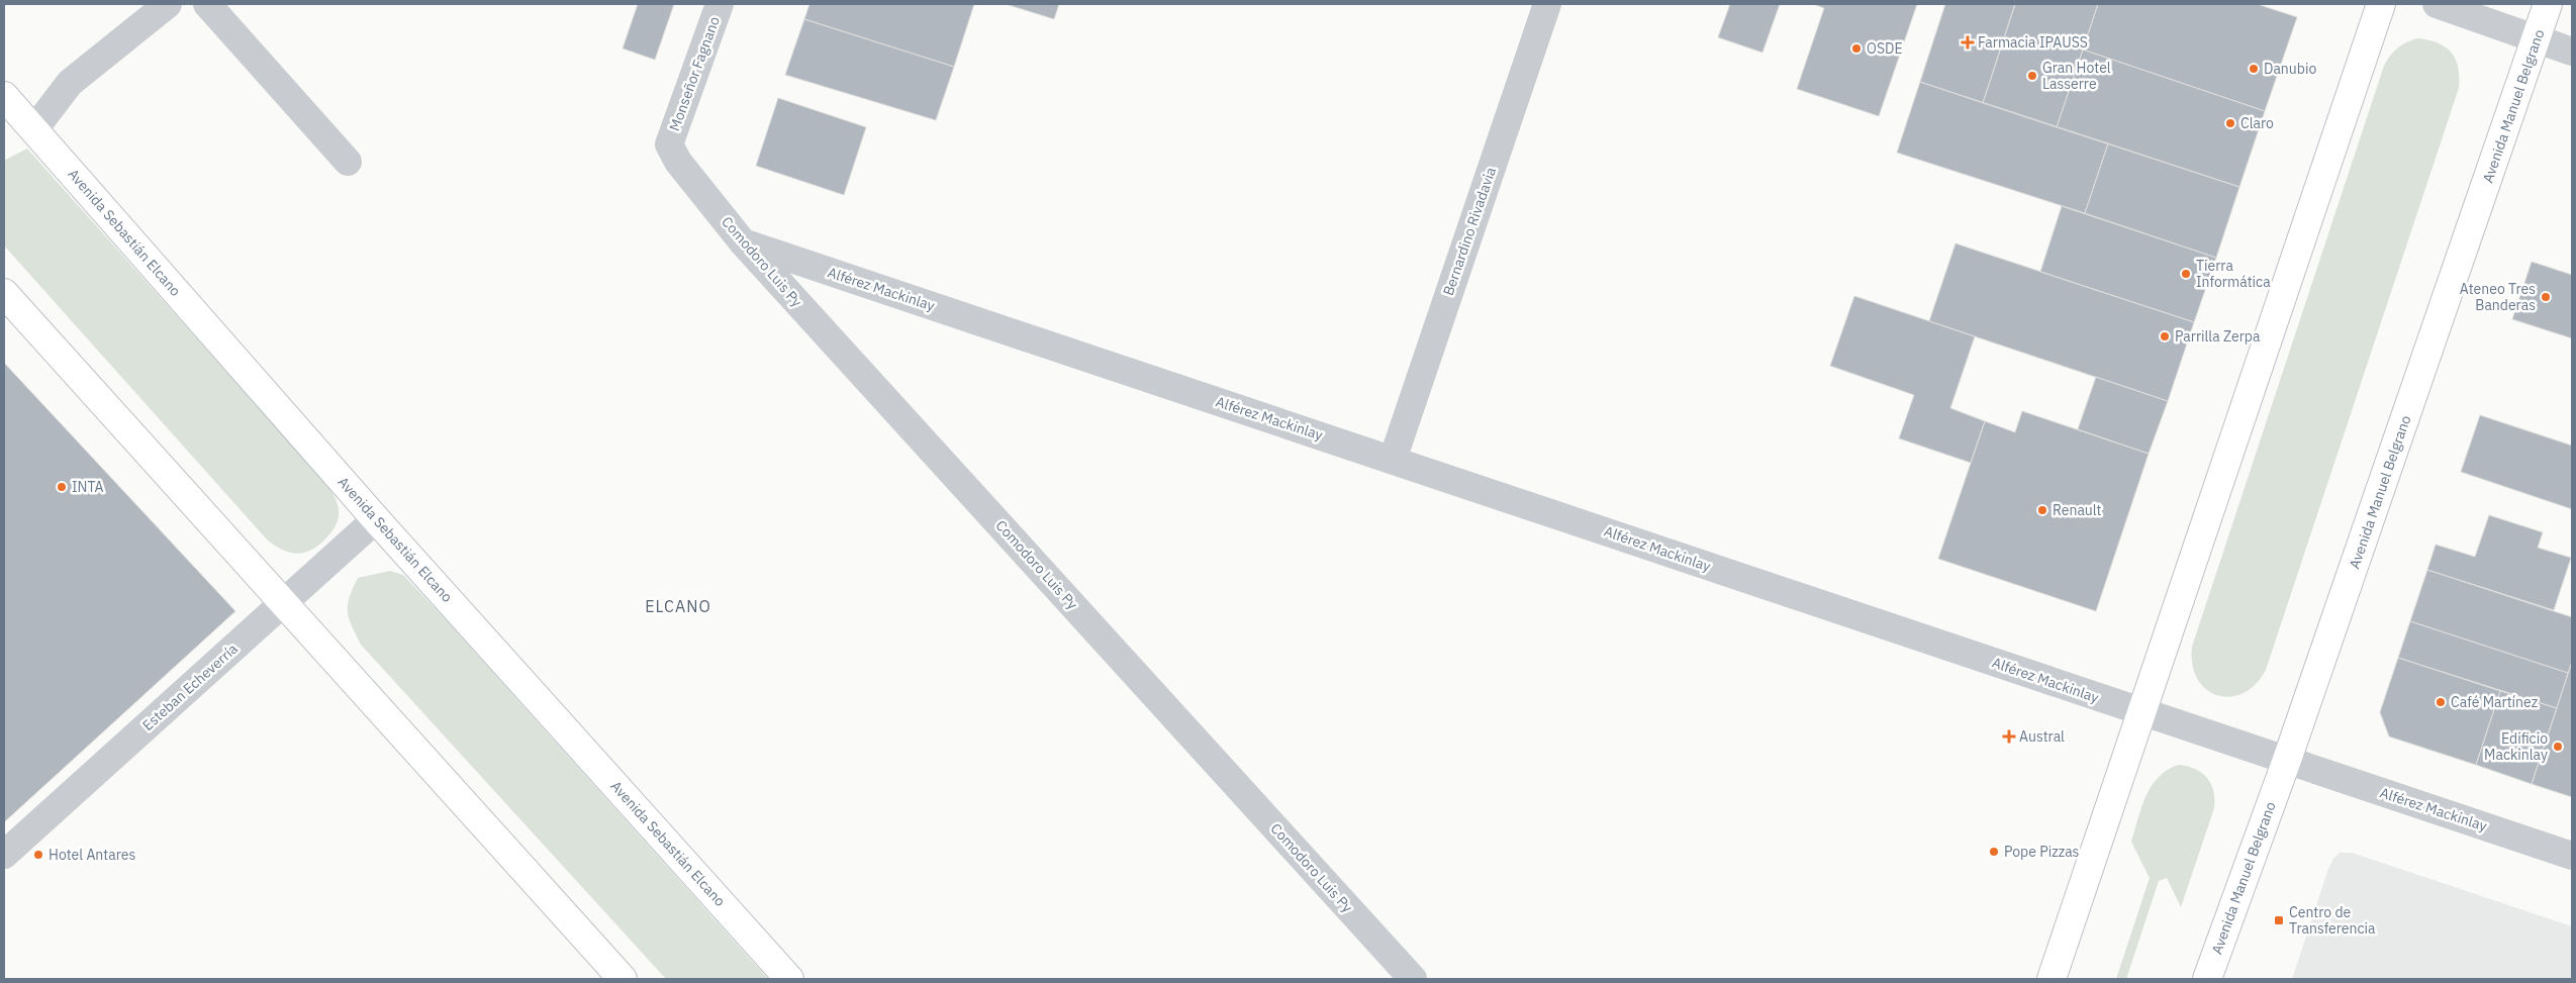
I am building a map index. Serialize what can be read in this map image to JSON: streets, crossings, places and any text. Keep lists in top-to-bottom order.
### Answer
{
  "streets": {
    "main road": ["Avenida Manuel Belgrano", "Avenida Sebastián Elcano"],
    "street": [
      "Monseñor Fagnano",
      "Bernardino Rivadavia",
      "Comodoro Luis Py",
      "Alférez Mackinlay",
      "Esteban Echeverría"
    ]
  },
  "crossings": [
    ["Monseñor Fagnano", "Comodoro Luis Py"],
    ["Avenida Manuel Belgrano", "Alférez Mackinlay"],
    ["Bernardino Rivadavia", "Alférez Mackinlay"],
    ["Avenida Sebastián Elcano", "Esteban Echeverría"],
    ["Comodoro Luis Py", "Alférez Mackinlay"]
  ],
  "districts": ["ELCANO"],
  "places": {
    "health": ["Farmacia IPAUSS", "Austral"],
    "other": [
      "OSDE",
      "Danubio",
      "Gran Hotel Lasserre",
      "Claro",
      "Tierra Informática",
      "Ateneo Tres Banderas",
      "Parrilla Zerpa",
      "INTA",
      "Renault",
      "Café Martínez",
      "Edificio Mackinlay",
      "Pope Pizzas",
      "Hotel Antares"
    ],
    "transit": ["Centro de Transferencia"]
  }
}
